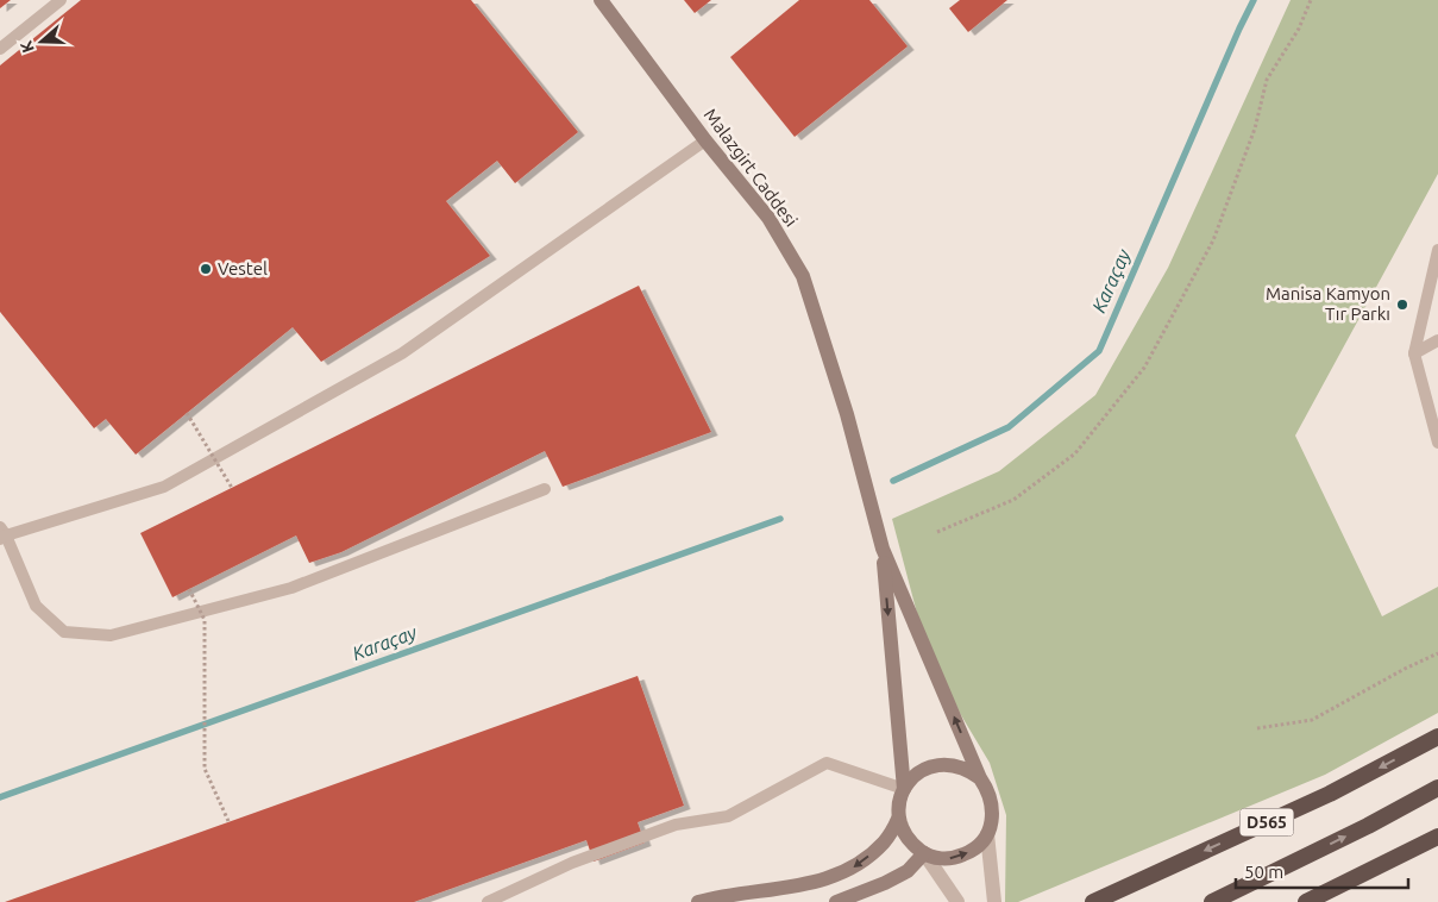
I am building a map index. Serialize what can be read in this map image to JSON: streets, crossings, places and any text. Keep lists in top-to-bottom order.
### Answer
{
  "streets": {
    "highway": ["D565"],
    "main road": ["Malazgirt Caddesi"]
  },
  "water": ["Karaçay"],
  "places": ["Vestel", "Manisa Kamyon Tır Parkı"],
  "scale_bar": "50 m",
  "north": "left"
}
